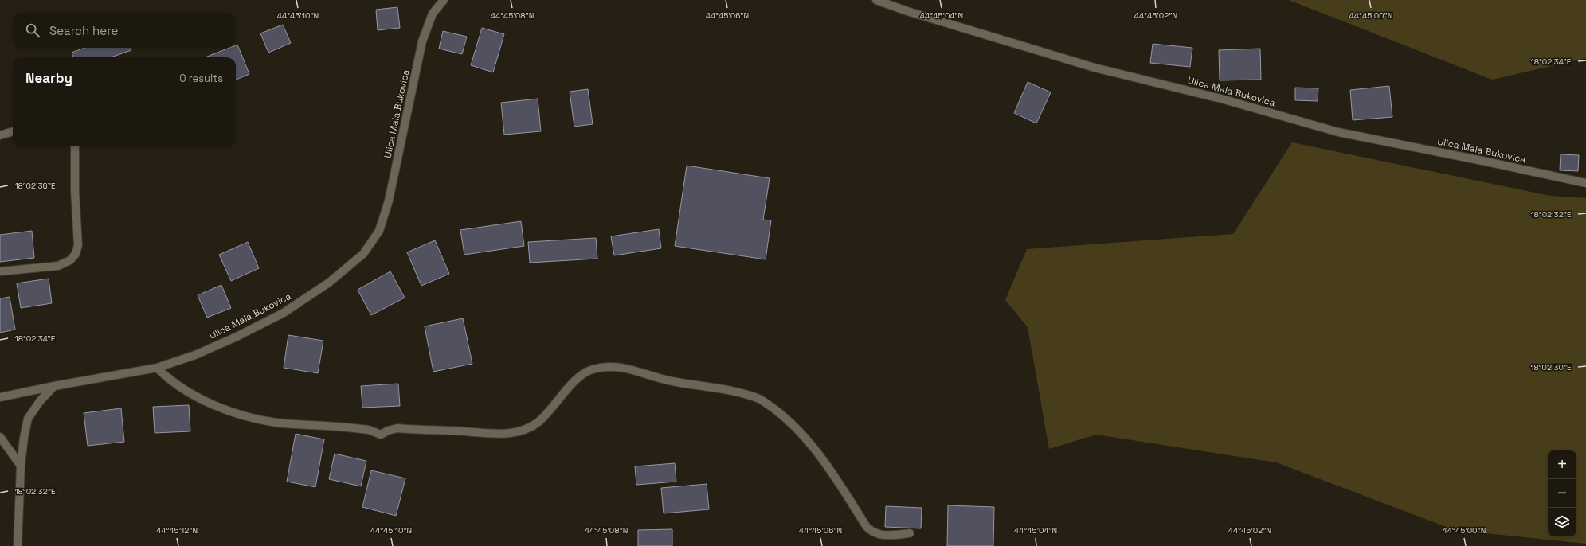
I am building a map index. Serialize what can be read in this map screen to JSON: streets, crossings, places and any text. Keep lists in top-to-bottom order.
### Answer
{
  "streets": {
    "street": ["Ulica Mala Bukovica"]
  },
  "page": {
    "search": "Search here",
    "heading": ["Nearby", "0 results"],
    "map_buttons": ["+", "−"]
  },
  "coordinates": [
    "44°45'10\"N",
    "44°45'06\"N",
    "44°45'02\"N",
    "44°45'00\"N",
    "44°45'08\"N",
    "44°45'04\"N",
    "18°02'34\"E",
    "18°02'36\"E",
    "18°02'32\"E",
    "18°02'30\"E",
    "44°45'12\"N"
  ]
}
